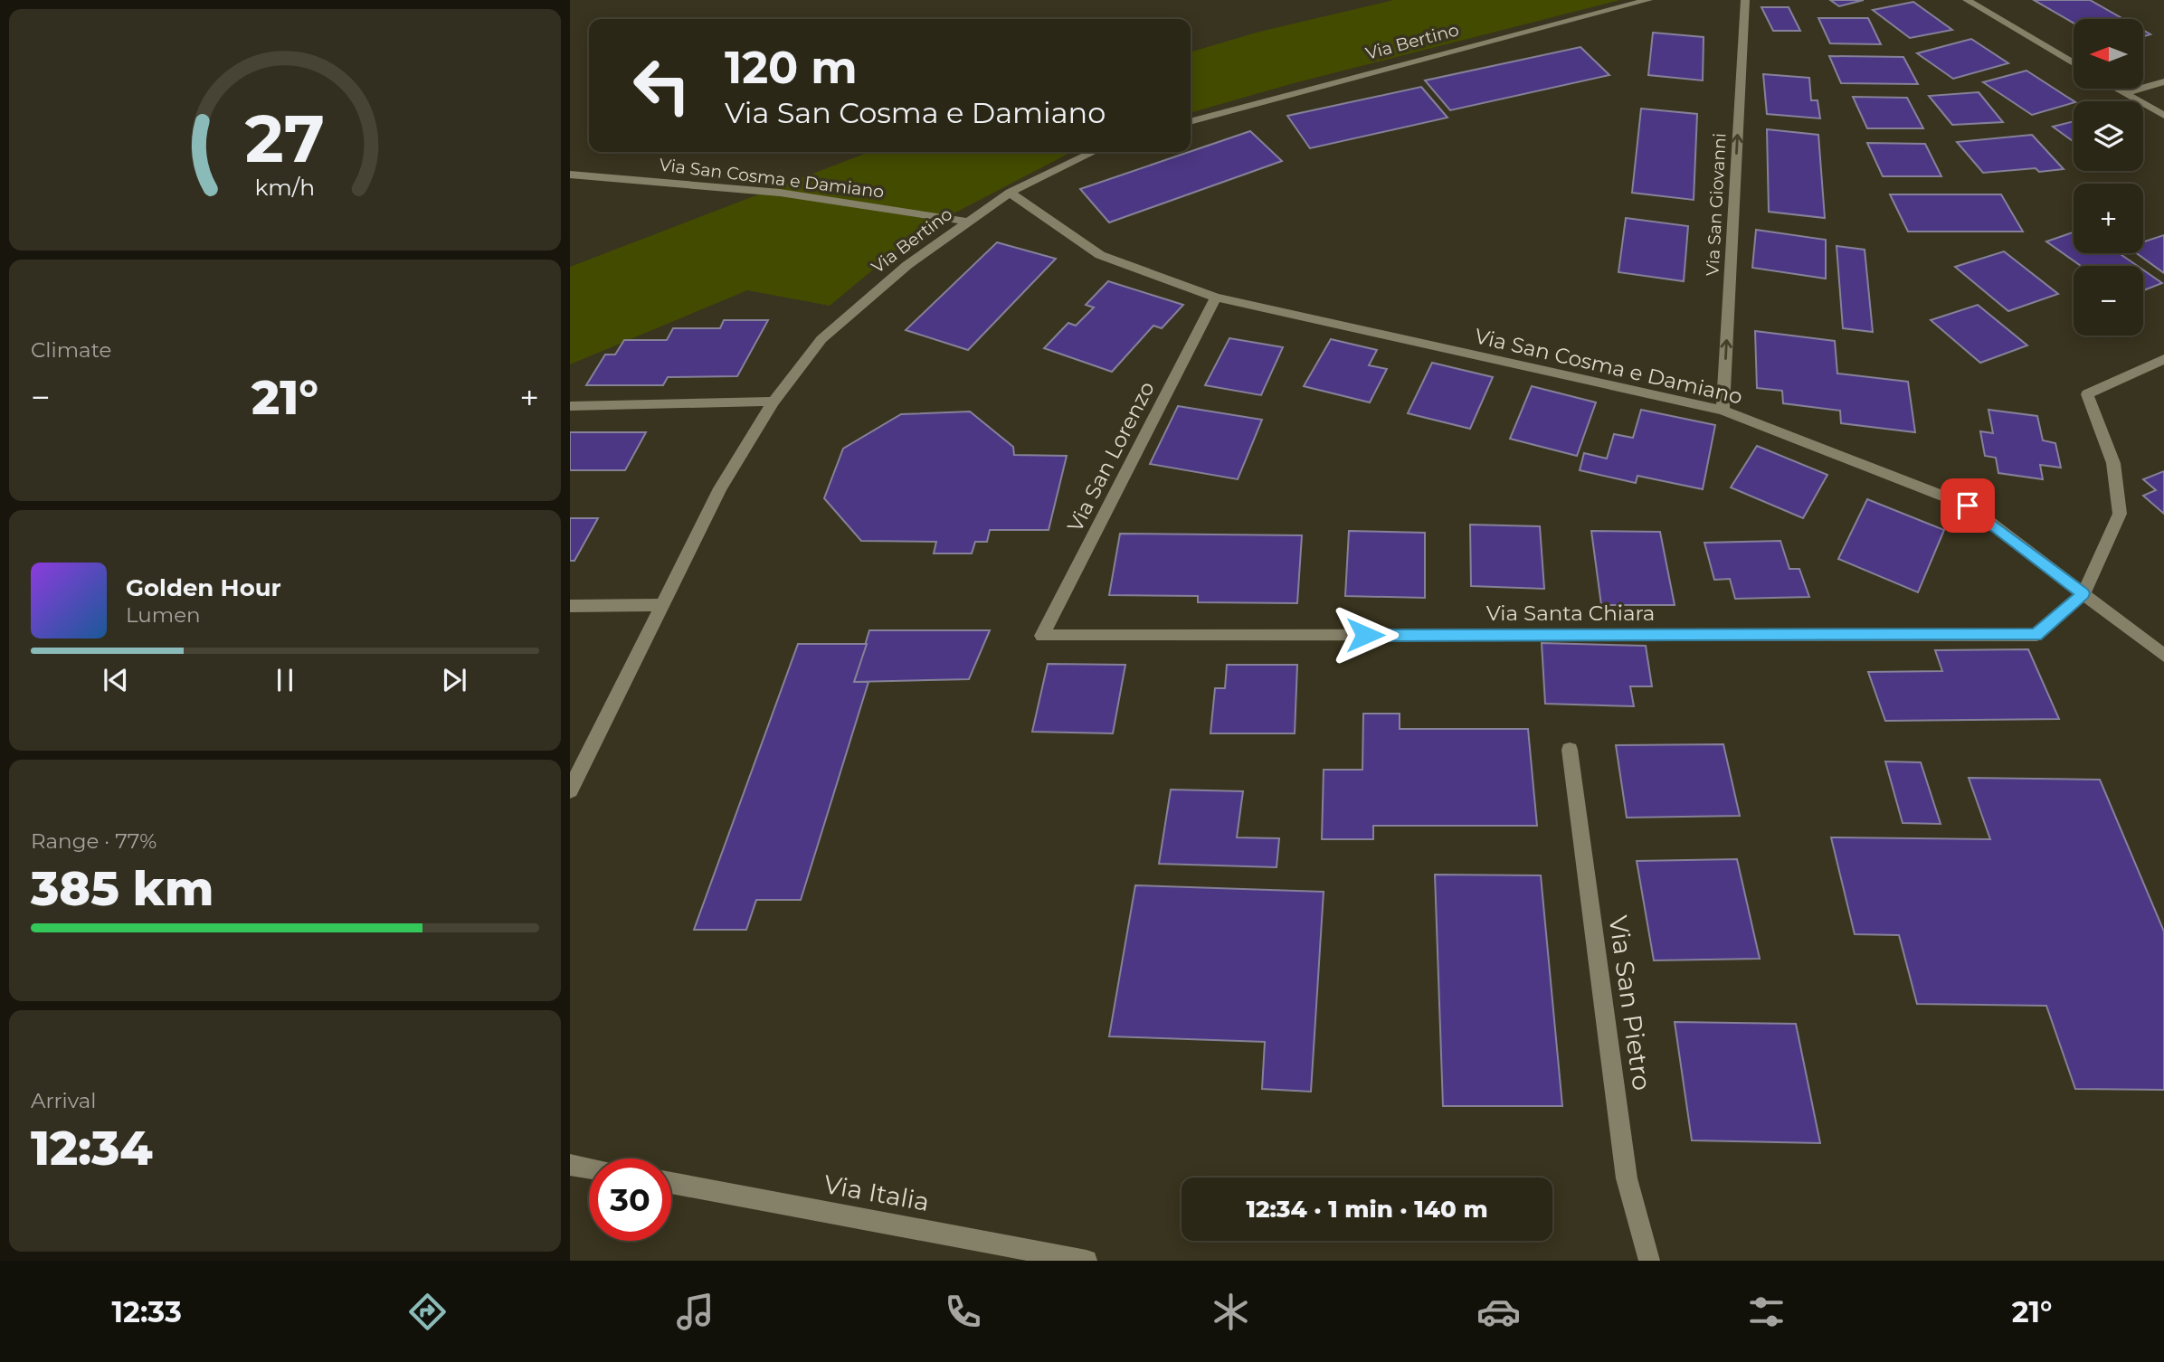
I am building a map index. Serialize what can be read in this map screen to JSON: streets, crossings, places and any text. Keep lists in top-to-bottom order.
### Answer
{
  "streets": {
    "street": [
      "Via Bertino",
      "Via San Cosma e Damiano",
      "Via San Giovanni",
      "Via San Lorenzo",
      "Via Santa Chiara",
      "Via San Pietro",
      "Via Italia"
    ]
  },
  "crossings": [
    ["Via Bertino", "Via San Cosma e Damiano"],
    ["Via San Cosma e Damiano", "Via San Giovanni"],
    ["Via San Cosma e Damiano", "Via San Lorenzo"],
    ["Via San Cosma e Damiano", "Via Santa Chiara"],
    ["Via San Lorenzo", "Via Santa Chiara"]
  ],
  "one_way": ["Via San Giovanni"],
  "north": "left",
  "page": {
    "map_buttons": ["+", "−"],
    "turn": ["120 m", "Via San Cosma e Damiano"],
    "tile": [
      "Climate",
      ["Range · 77%", "385 km"],
      ["Arrival", "12:34"]
    ],
    "heat": ["−", "21°", "+"],
    "song": ["Golden Hour", "Lumen"],
    "limit": "30",
    "trip": "12:34 · 1 min · 140 m",
    "tabs": ["12:33", "21°"],
    "gauge": ["27", "km/h"]
  }
}
